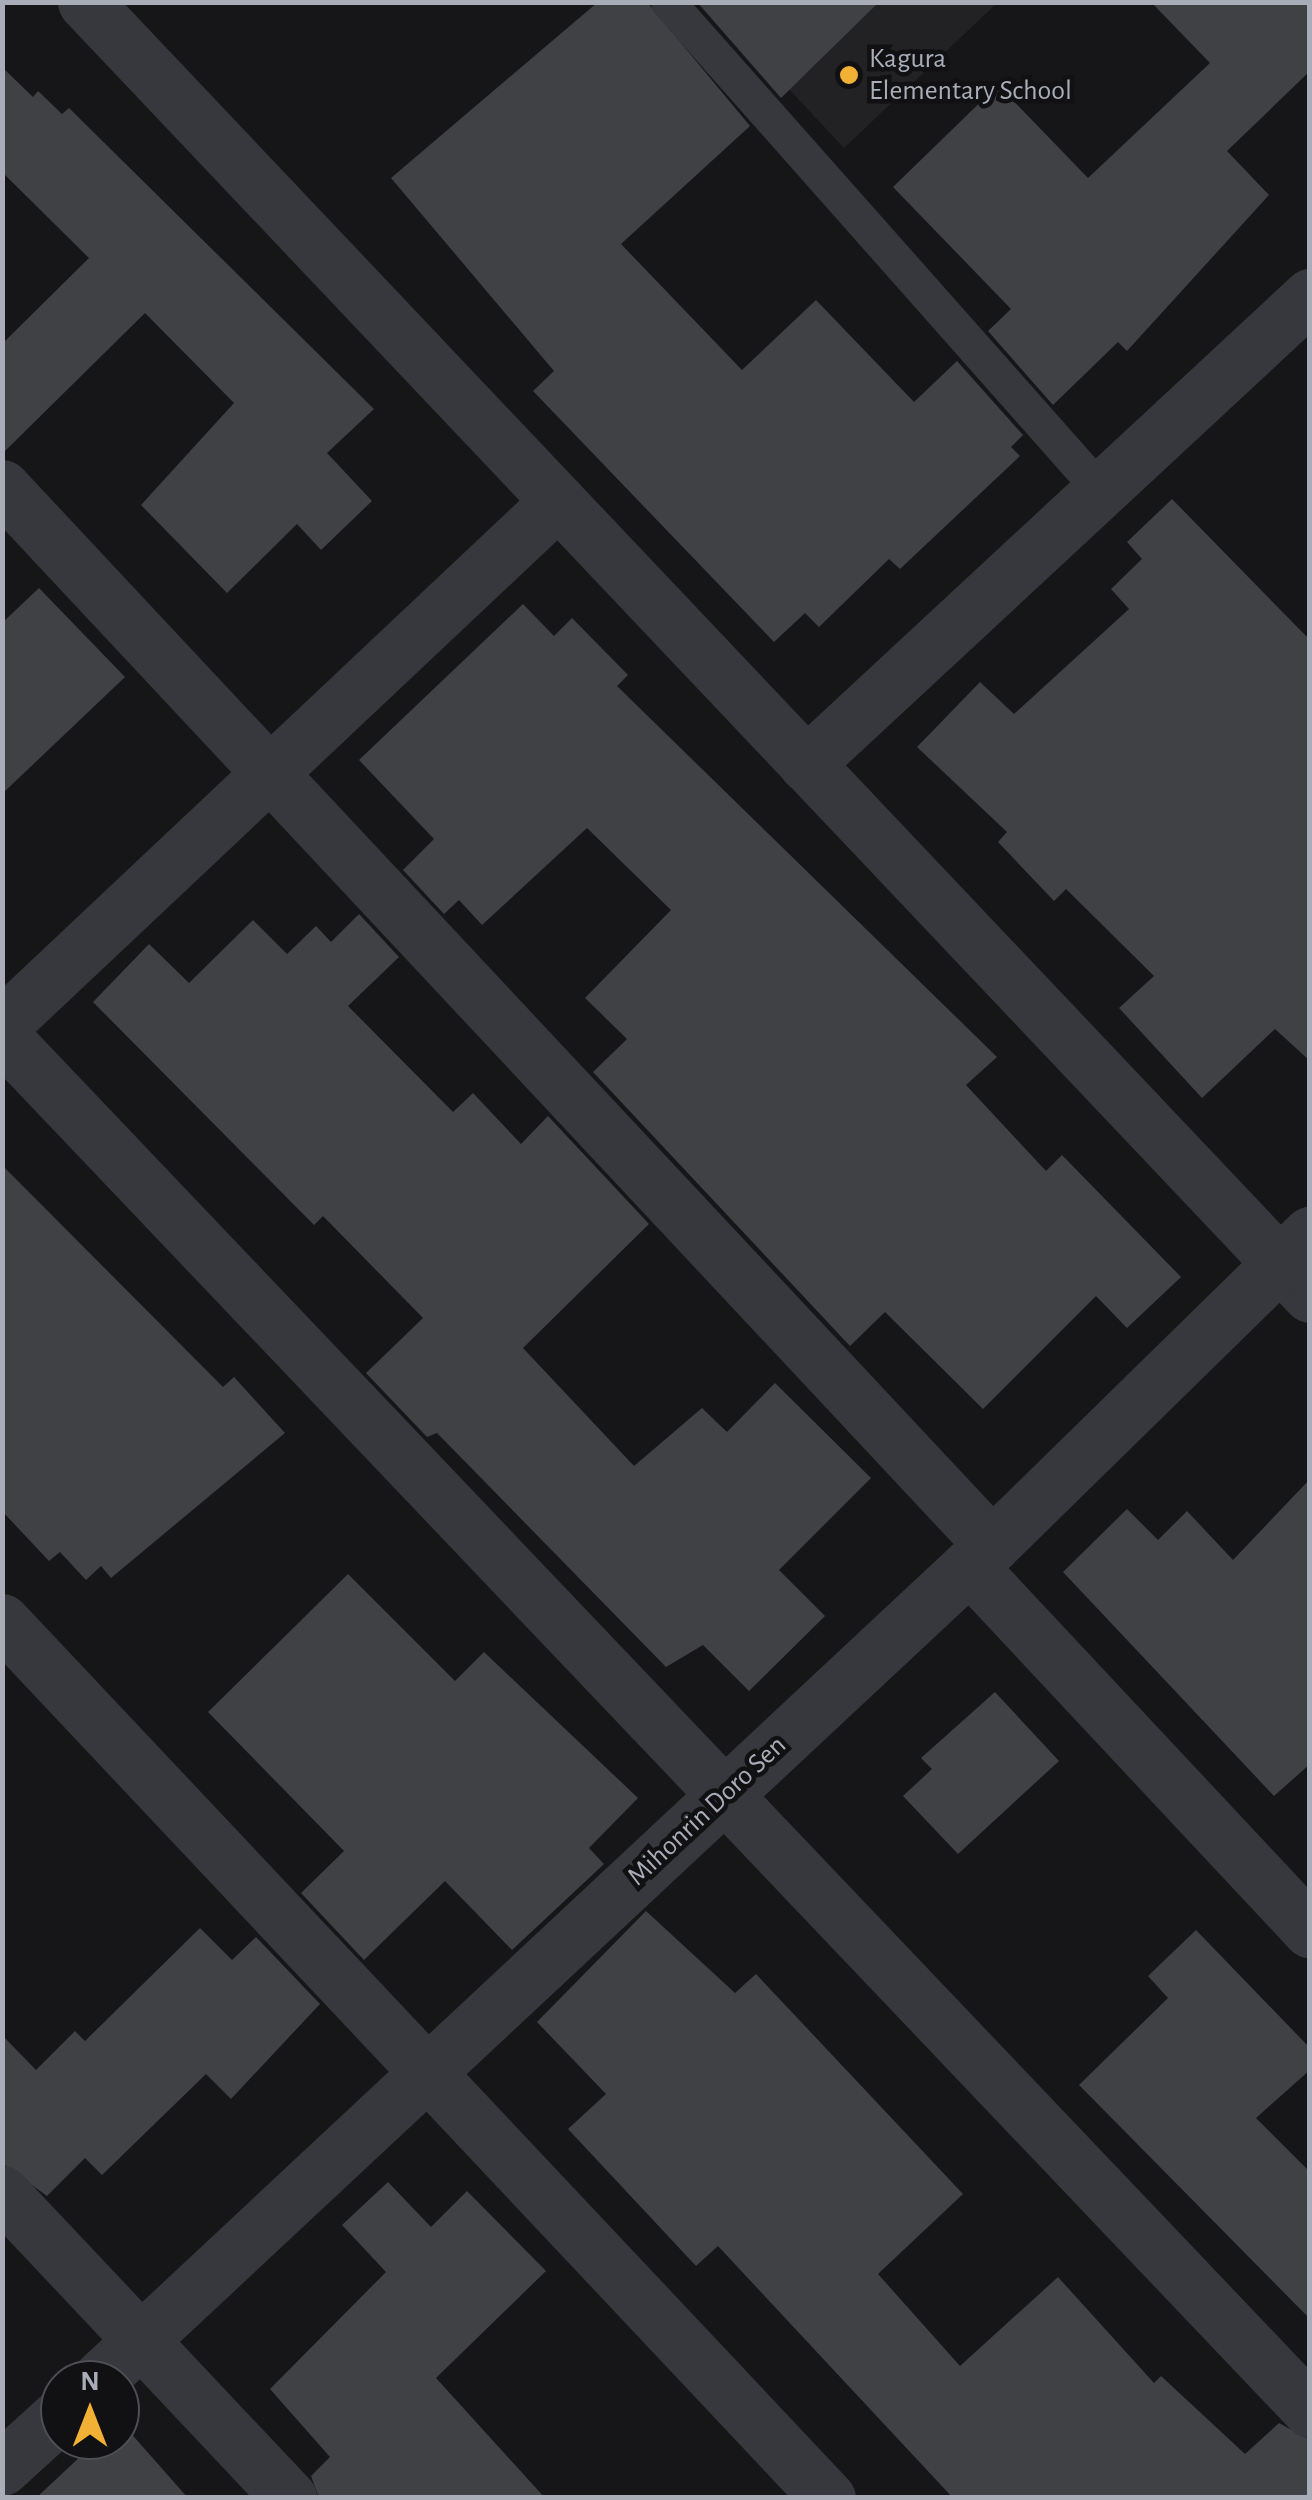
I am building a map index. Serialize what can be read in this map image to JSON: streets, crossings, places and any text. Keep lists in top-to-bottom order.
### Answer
{
  "streets": {
    "street": ["Mihonrin Doro Sen"]
  },
  "places": ["Kagura Elementary School"],
  "north": "top"
}
